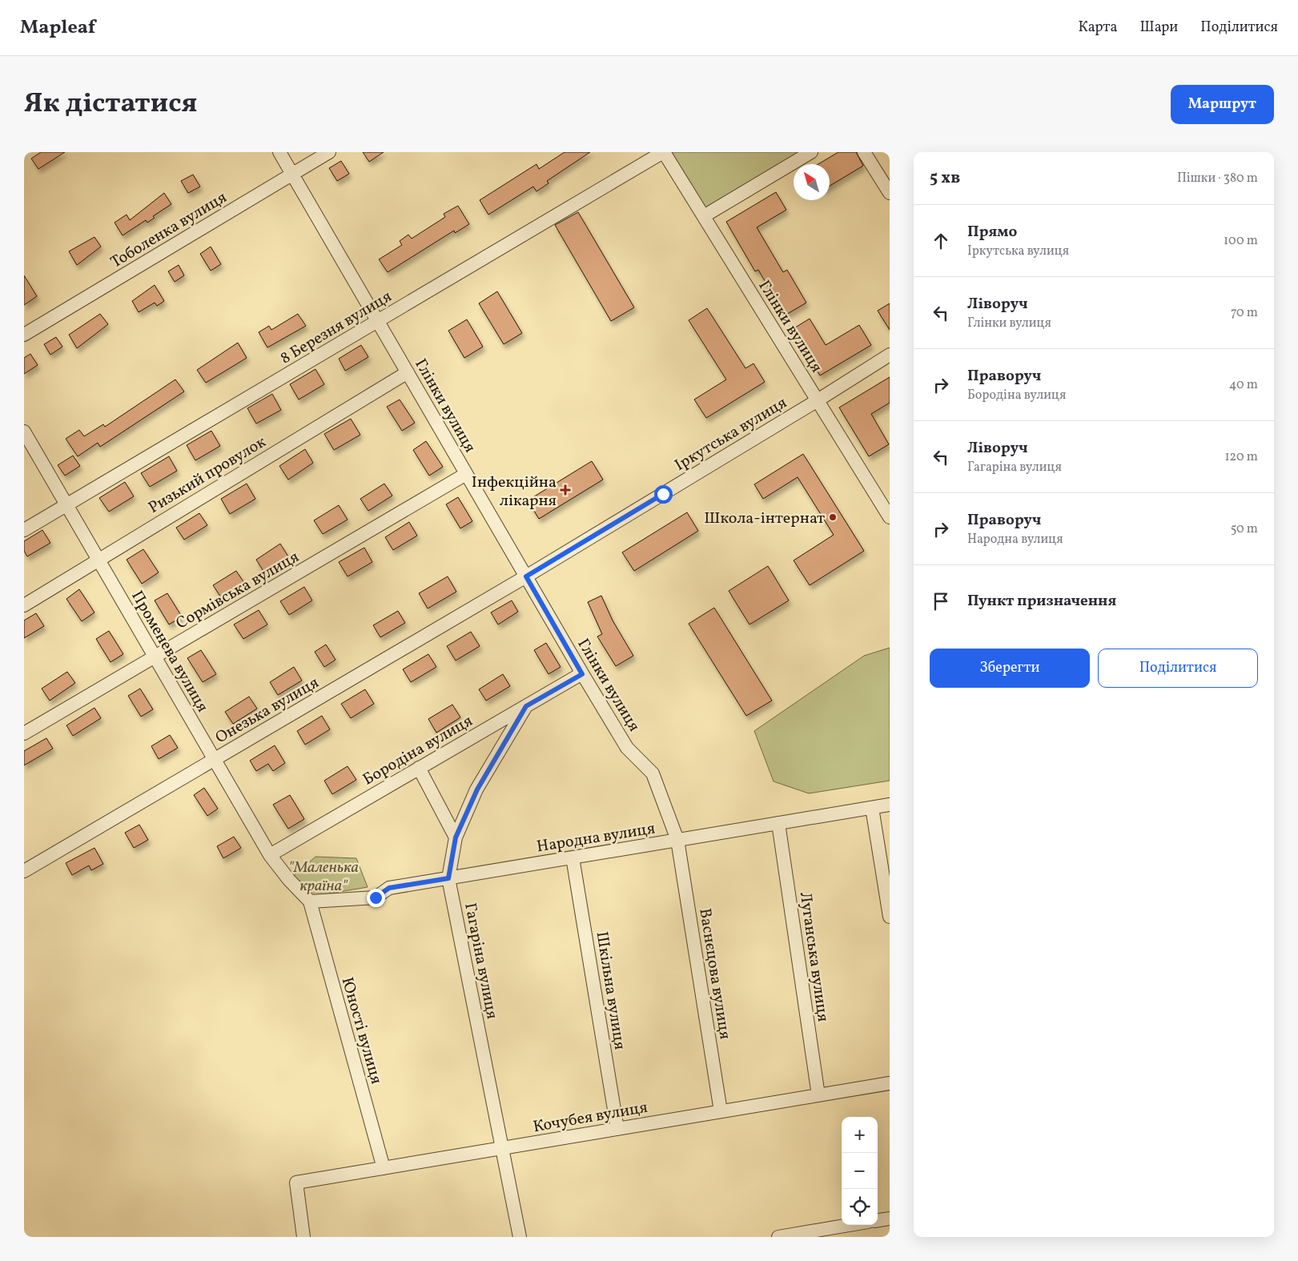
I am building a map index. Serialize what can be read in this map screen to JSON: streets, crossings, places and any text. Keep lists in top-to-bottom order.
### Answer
{
  "streets": {
    "street": [
      "Тоболенка вулиця",
      "Глінки вулиця",
      "8 Березня вулиця",
      "Іркутська вулиця",
      "Ризький провулок",
      "Сормівська вулиця",
      "Променева вулиця",
      "Онезька вулиця",
      "Бородіна вулиця",
      "Народна вулиця",
      "Луганська вулиця",
      "Гагаріна вулиця",
      "Васнєцова вулиця",
      "Шкільна вулиця",
      "Юності вулиця",
      "Кочубея вулиця"
    ]
  },
  "crossings": [
    ["Тоболенка вулиця", "Глінки вулиця"],
    ["Глінки вулиця", "8 Березня вулиця"],
    ["Глінки вулиця", "Іркутська вулиця"],
    ["Глінки вулиця", "Ризький провулок"],
    ["Глінки вулиця", "Сормівська вулиця"],
    ["Глінки вулиця", "Онезька вулиця"],
    ["Глінки вулиця", "Бородіна вулиця"],
    ["Глінки вулиця", "Народна вулиця"],
    ["Глінки вулиця", "Васнєцова вулиця"],
    ["8 Березня вулиця", "Променева вулиця"],
    ["Іркутська вулиця", "Онезька вулиця"],
    ["Ризький провулок", "Променева вулиця"],
    ["Сормівська вулиця", "Променева вулиця"],
    ["Променева вулиця", "Онезька вулиця"],
    ["Променева вулиця", "Бородіна вулиця"],
    ["Променева вулиця", "Народна вулиця"],
    ["Променева вулиця", "Юності вулиця"],
    ["Бородіна вулиця", "Гагаріна вулиця"],
    ["Народна вулиця", "Луганська вулиця"],
    ["Народна вулиця", "Гагаріна вулиця"],
    ["Народна вулиця", "Васнєцова вулиця"],
    ["Народна вулиця", "Шкільна вулиця"],
    ["Народна вулиця", "Юності вулиця"],
    ["Луганська вулиця", "Кочубея вулиця"],
    ["Гагаріна вулиця", "Кочубея вулиця"],
    ["Васнєцова вулиця", "Кочубея вулиця"],
    ["Шкільна вулиця", "Кочубея вулиця"],
    ["Юності вулиця", "Кочубея вулиця"]
  ],
  "parks": ["\"Маленька країна\""],
  "places": {
    "health": ["Інфекційна лікарня"],
    "other": ["Школа-інтернат"]
  },
  "north": "top left",
  "page": {
    "header": "Mapleaf",
    "nav": ["Карта", "Шари", "Поділитися"],
    "title": "Як дістатися",
    "buttons": [
      "Маршрут",
      ["Зберегти", "Поділитися"]
    ],
    "heading": ["5 хв", "Пішки · 380 m"],
    "list": [
      ["Прямо", "Іркутська вулиця", "100 m"],
      ["Ліворуч", "Глінки вулиця", "70 m"],
      ["Праворуч", "Бородіна вулиця", "40 m"],
      ["Ліворуч", "Гагаріна вулиця", "120 m"],
      ["Праворуч", "Народна вулиця", "50 m"],
      "Пункт призначення"
    ],
    "map_buttons": ["+", "−"]
  }
}
